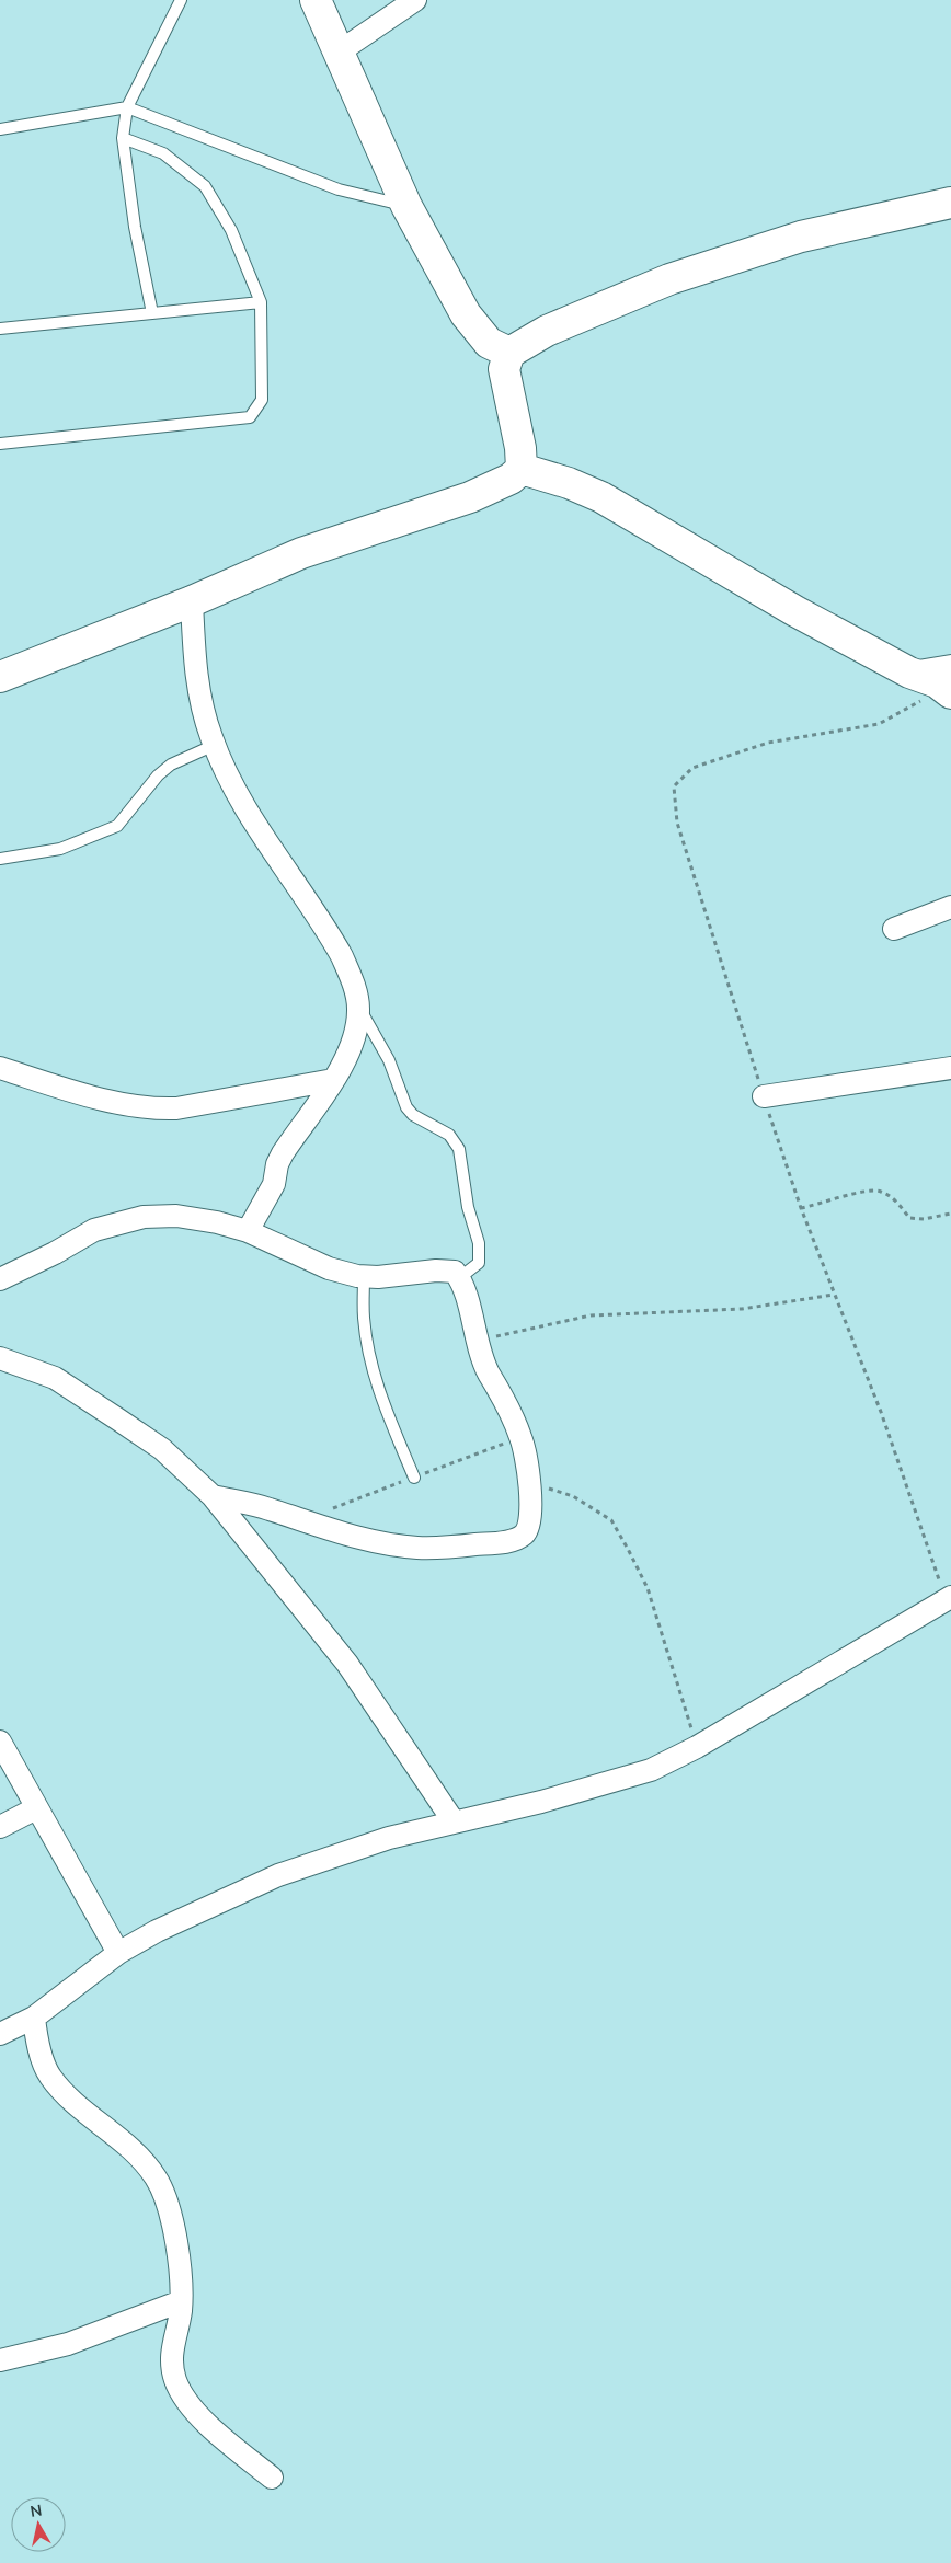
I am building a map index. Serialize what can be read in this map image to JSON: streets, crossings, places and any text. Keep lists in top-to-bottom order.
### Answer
{
  "north": "top"
}
